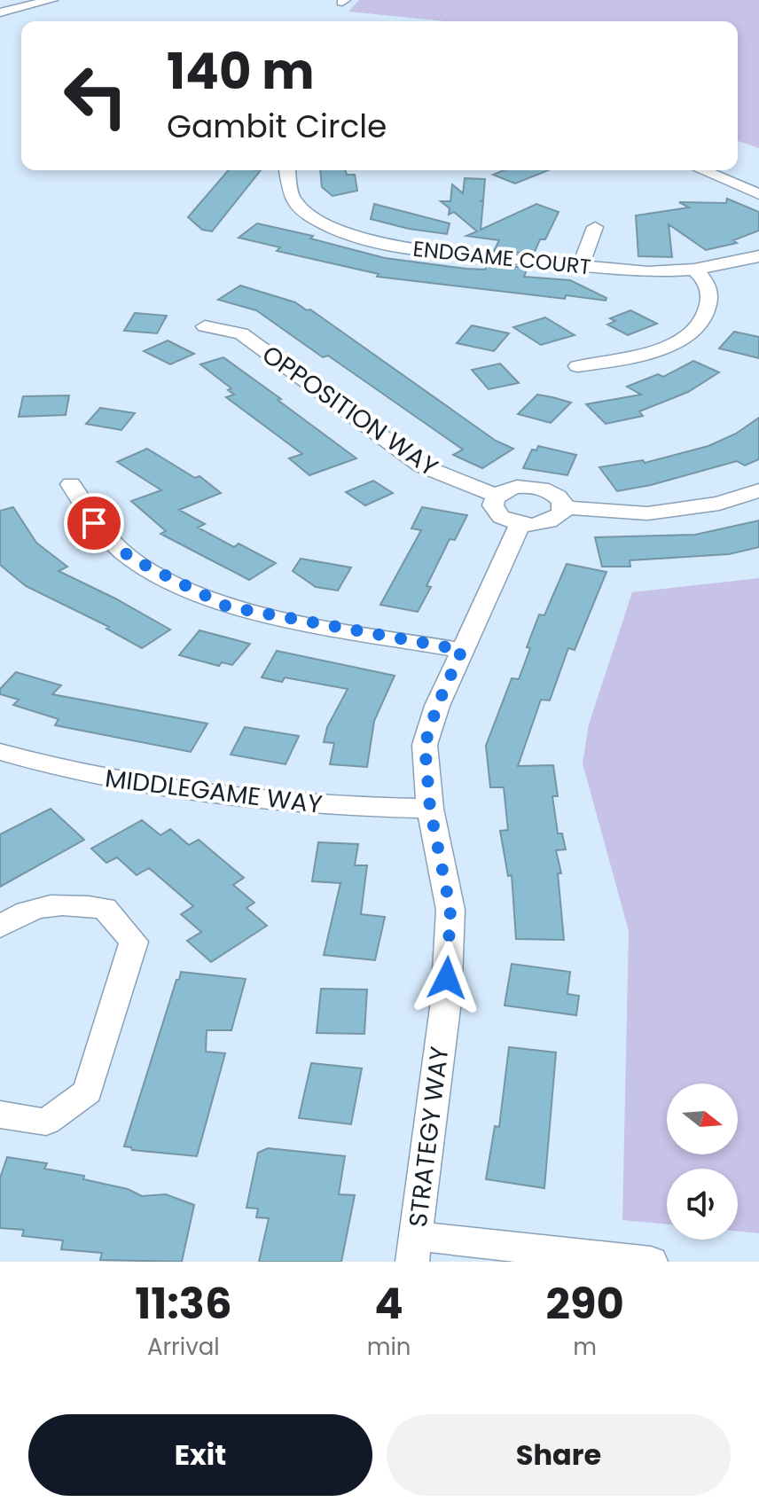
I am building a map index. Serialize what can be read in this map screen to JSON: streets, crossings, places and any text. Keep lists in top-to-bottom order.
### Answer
{
  "streets": {
    "street": [
      "ENDGAME COURT",
      "OPPOSITION WAY",
      "MIDDLEGAME WAY",
      "STRATEGY WAY"
    ]
  },
  "crossings": [
    ["MIDDLEGAME WAY", "STRATEGY WAY"]
  ],
  "north": "right",
  "page": {
    "turn": ["140 m", "Gambit Circle"],
    "eta": [
      "11:36",
      "Arrival",
      "4",
      "min",
      "290",
      "m"
    ],
    "buttons": ["Exit", "Share"]
  }
}
